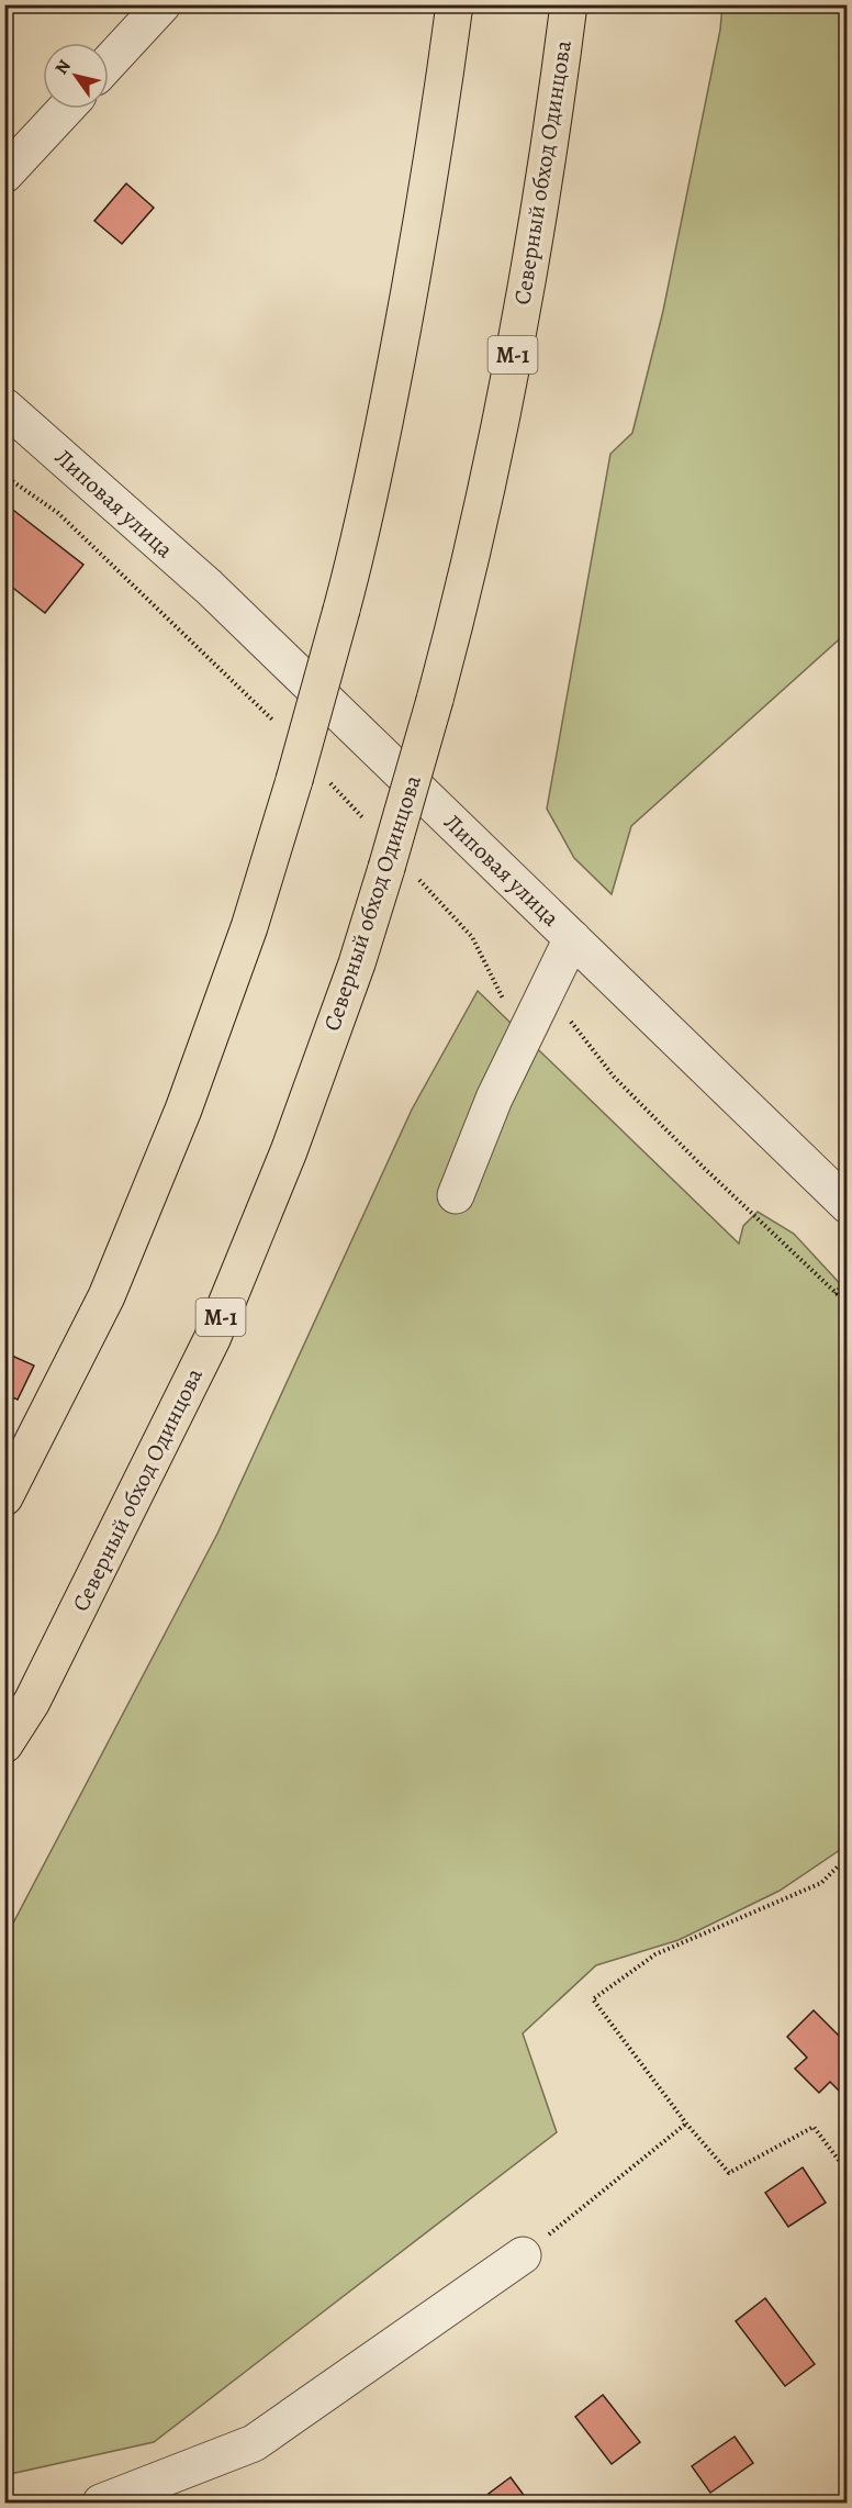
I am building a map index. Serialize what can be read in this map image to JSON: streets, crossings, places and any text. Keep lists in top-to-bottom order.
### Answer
{
  "streets": {
    "highway": ["Северный обход Одинцова", "М-1"],
    "street": ["Липовая улица"]
  },
  "north": "top left"
}
